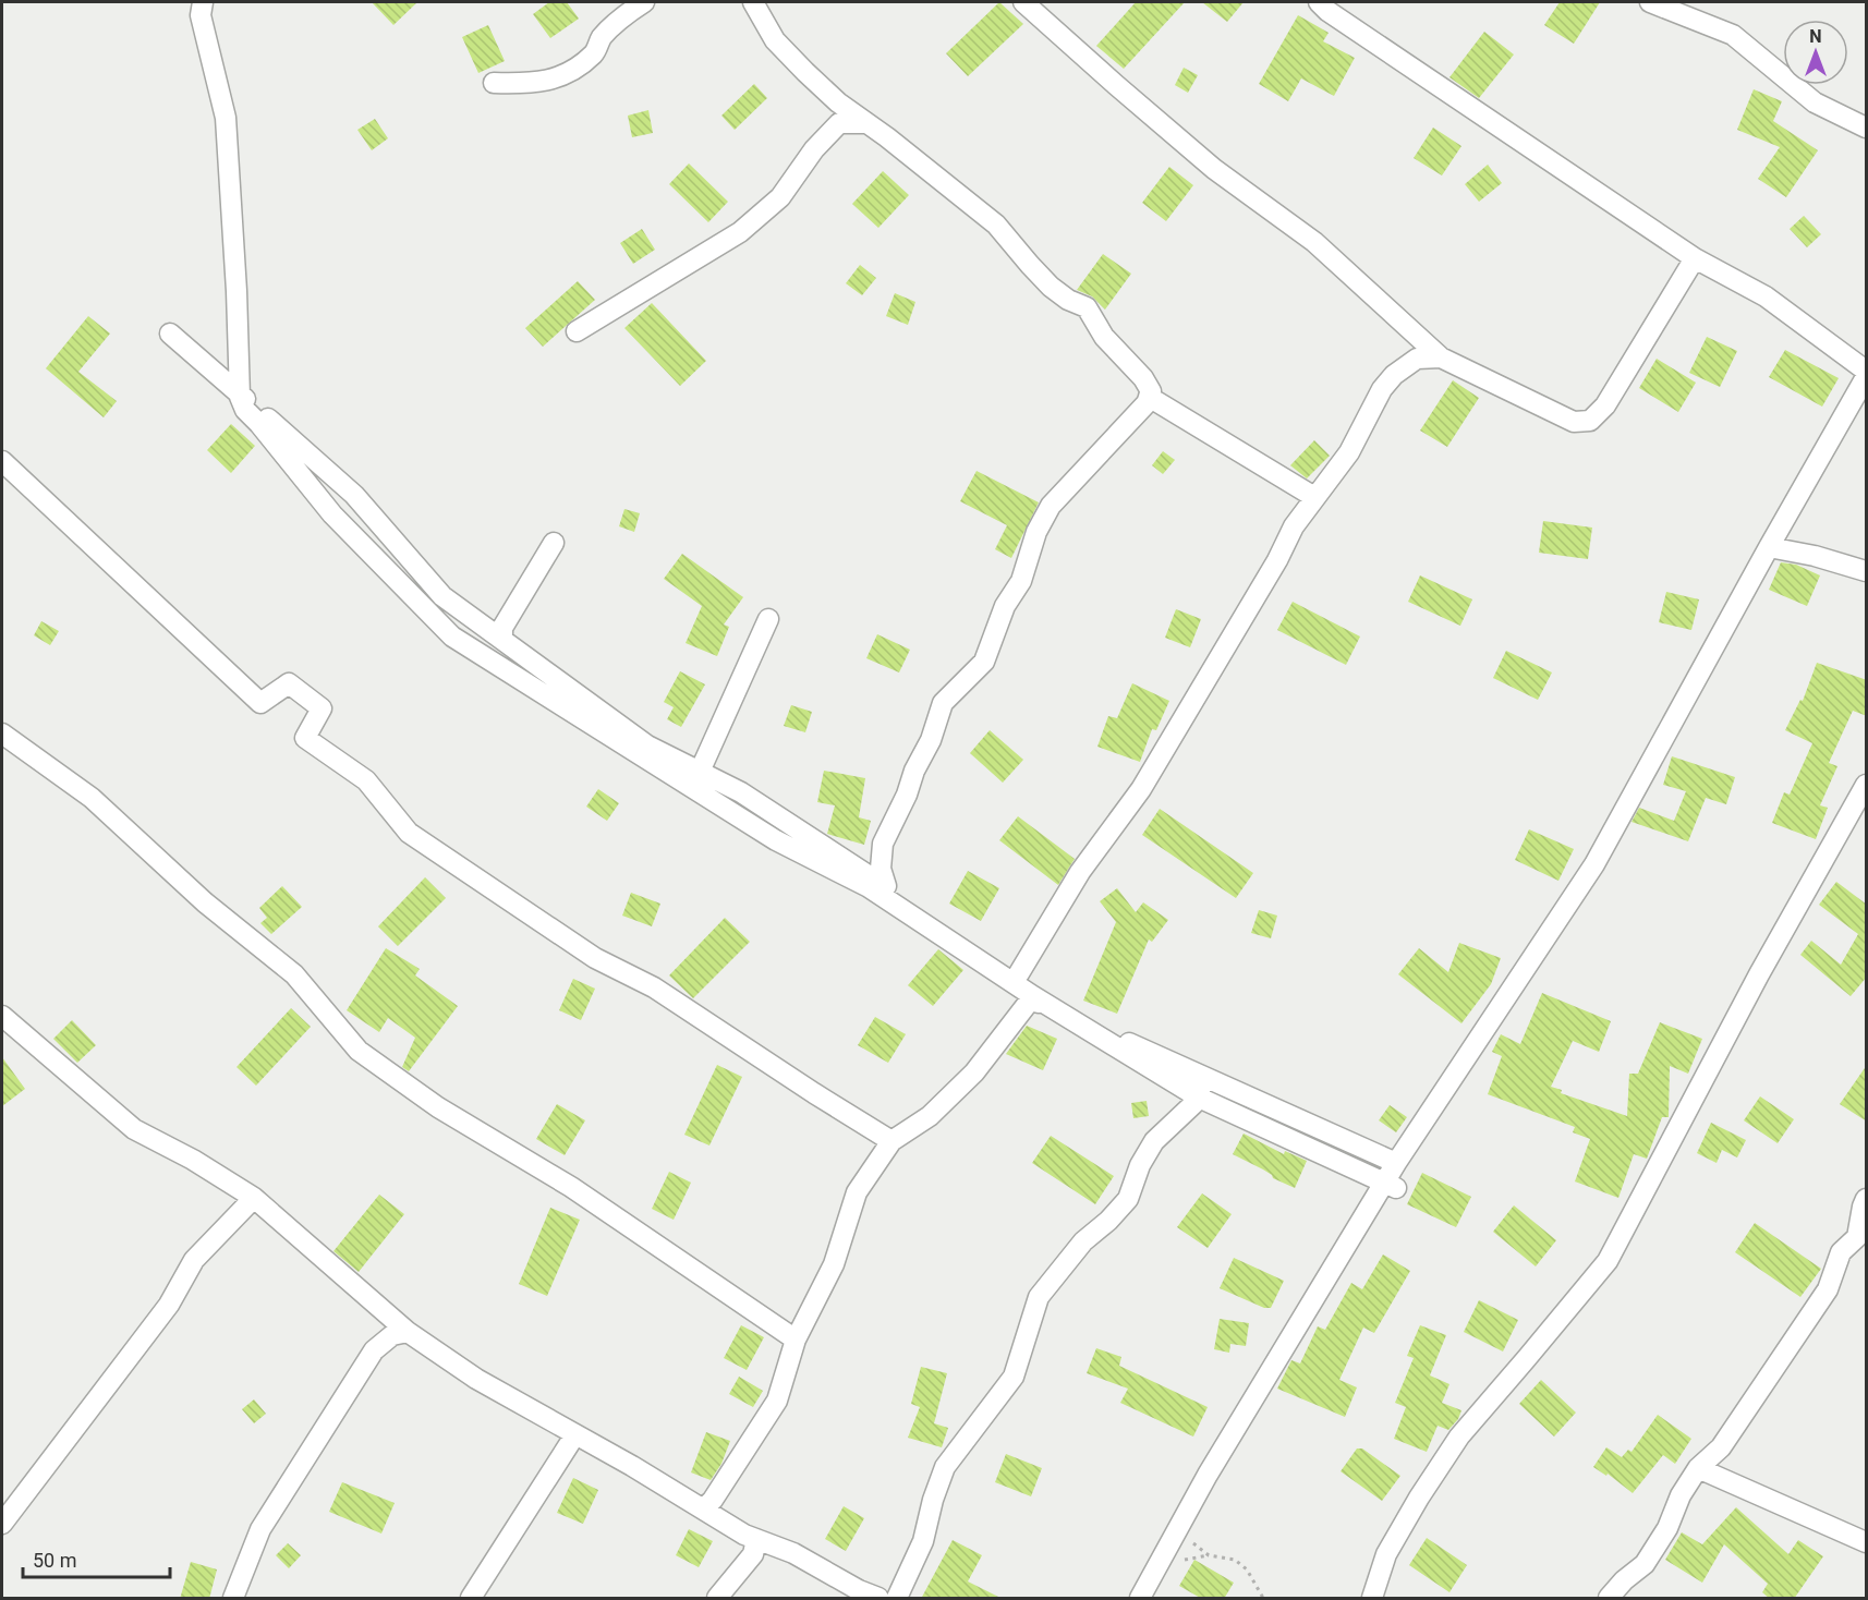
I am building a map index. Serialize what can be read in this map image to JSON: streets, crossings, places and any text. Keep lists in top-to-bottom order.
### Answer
{
  "scale_bar": "50 m",
  "north": "top"
}
